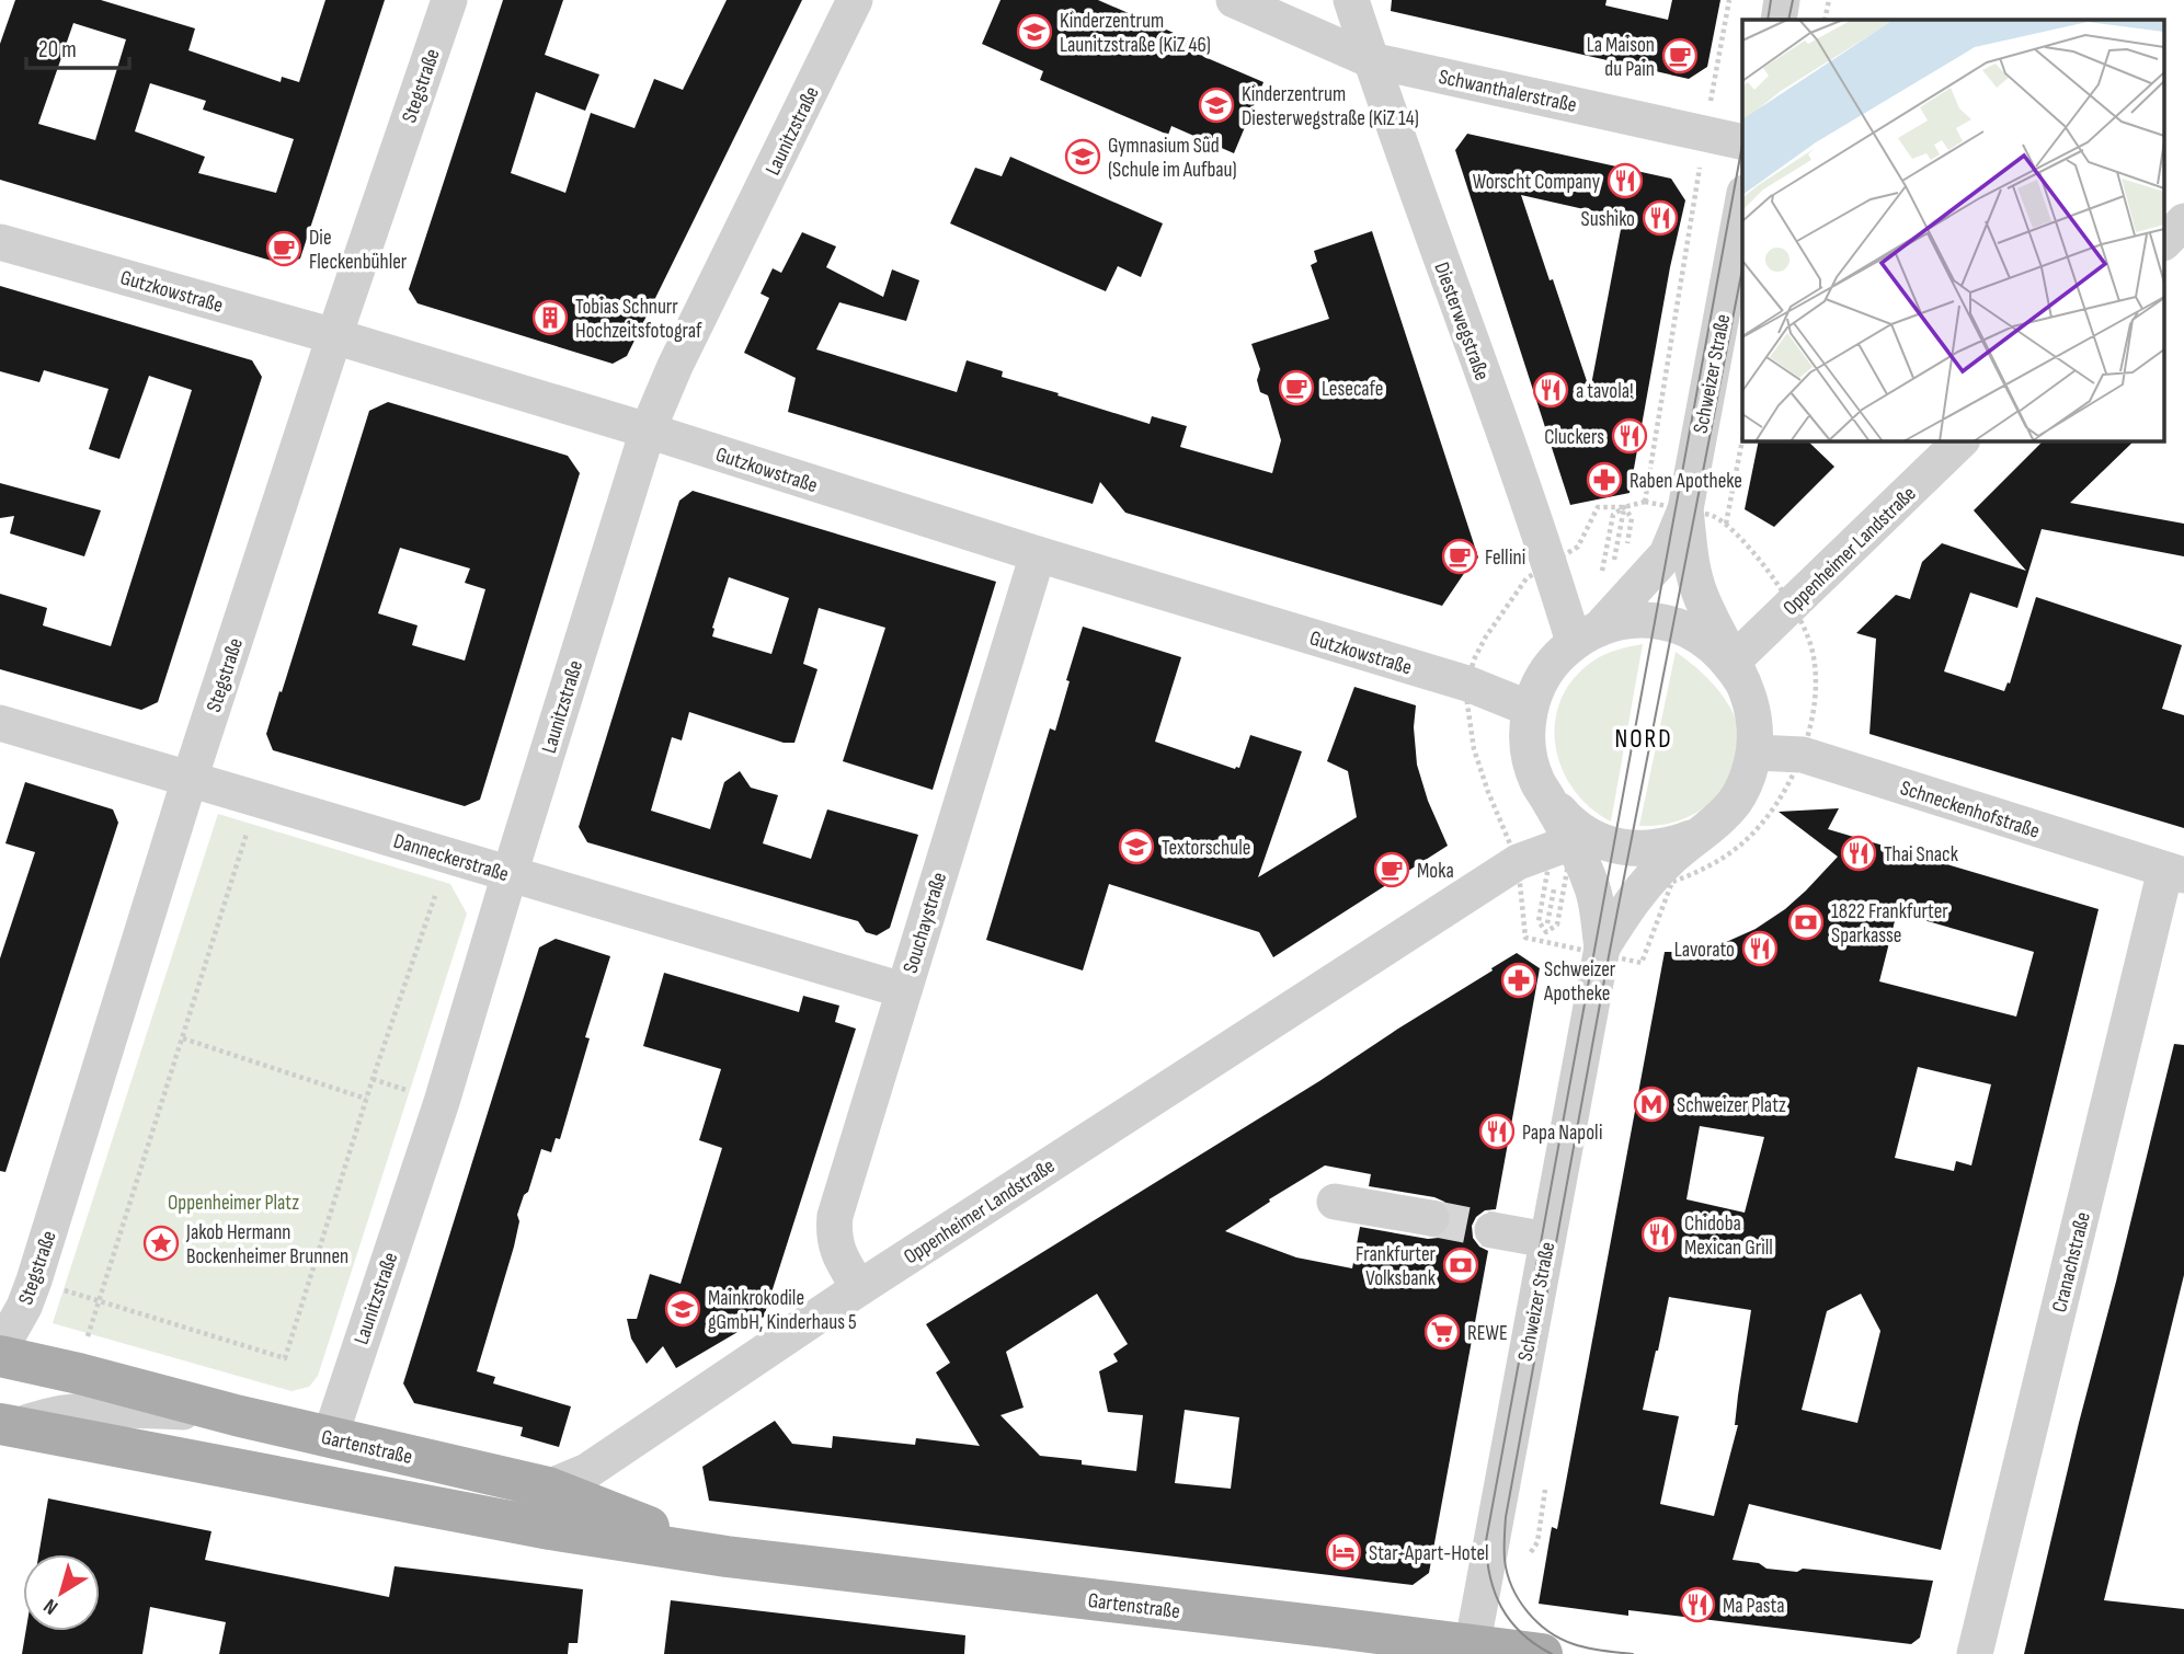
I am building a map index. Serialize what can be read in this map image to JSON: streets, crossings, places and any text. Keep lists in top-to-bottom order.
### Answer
{
  "streets": {
    "main road": ["Gartenstraße"],
    "street": [
      "Stegstraße",
      "Schwanthalerstraße",
      "Launitzstraße",
      "Gutzkowstraße",
      "Diesterwegstraße",
      "Schweizer Straße",
      "Oppenheimer Landstraße",
      "Schneckenhofstraße",
      "Danneckerstraße",
      "Souchaystraße",
      "Cranachstraße"
    ]
  },
  "crossings": [
    ["Stegstraße", "Gutzkowstraße"],
    ["Stegstraße", "Danneckerstraße"],
    ["Schwanthalerstraße", "Diesterwegstraße"],
    ["Launitzstraße", "Gutzkowstraße"],
    ["Launitzstraße", "Danneckerstraße"],
    ["Launitzstraße", "Gartenstraße"],
    ["Gutzkowstraße", "Diesterwegstraße"],
    ["Gutzkowstraße", "Oppenheimer Landstraße"],
    ["Gutzkowstraße", "Schneckenhofstraße"],
    ["Gutzkowstraße", "Souchaystraße"],
    ["Diesterwegstraße", "Oppenheimer Landstraße"],
    ["Diesterwegstraße", "Schneckenhofstraße"],
    ["Schweizer Straße", "Gartenstraße"],
    ["Oppenheimer Landstraße", "Schneckenhofstraße"],
    ["Oppenheimer Landstraße", "Souchaystraße"],
    ["Oppenheimer Landstraße", "Gartenstraße"],
    ["Schneckenhofstraße", "Cranachstraße"],
    ["Danneckerstraße", "Souchaystraße"]
  ],
  "districts": ["NORD"],
  "parks": ["Oppenheimer Platz"],
  "places": {
    "school or university": [
      "Kinderzentrum Launitzstraße (KiZ 46)",
      "Kinderzentrum Diesterwegstraße (KiZ 14)",
      "Gymnasium Süd (Schule im Aufbau)",
      "Textorschule",
      "Mainkrokodile gGmbH, Kinderhaus 5"
    ],
    "cafe": [
      "La Maison du Pain",
      "Die Fleckenbühler",
      "Lesecafe",
      "Fellini",
      "Moka"
    ],
    "restaurant": [
      "Worscht Company",
      "Sushiko",
      "a tavola!",
      "Cluckers",
      "Thai Snack",
      "Lavorato",
      "Papa Napoli",
      "Chidoba Mexican Grill",
      "Ma Pasta"
    ],
    "building": ["Tobias Schnurr Hochzeitsfotograf"],
    "pharmacy": ["Raben Apotheke", "Schweizer Apotheke"],
    "bank": ["1822 Frankfurter Sparkasse", "Frankfurter Volksbank"],
    "metro station": ["Schweizer Platz"],
    "place": ["Jakob Hermann Bockenheimer Brunnen"],
    "supermarket": ["REWE"],
    "hotel": ["Star-Apart-Hotel"]
  },
  "scale_bar": "20 m",
  "north": "bottom left"
}
